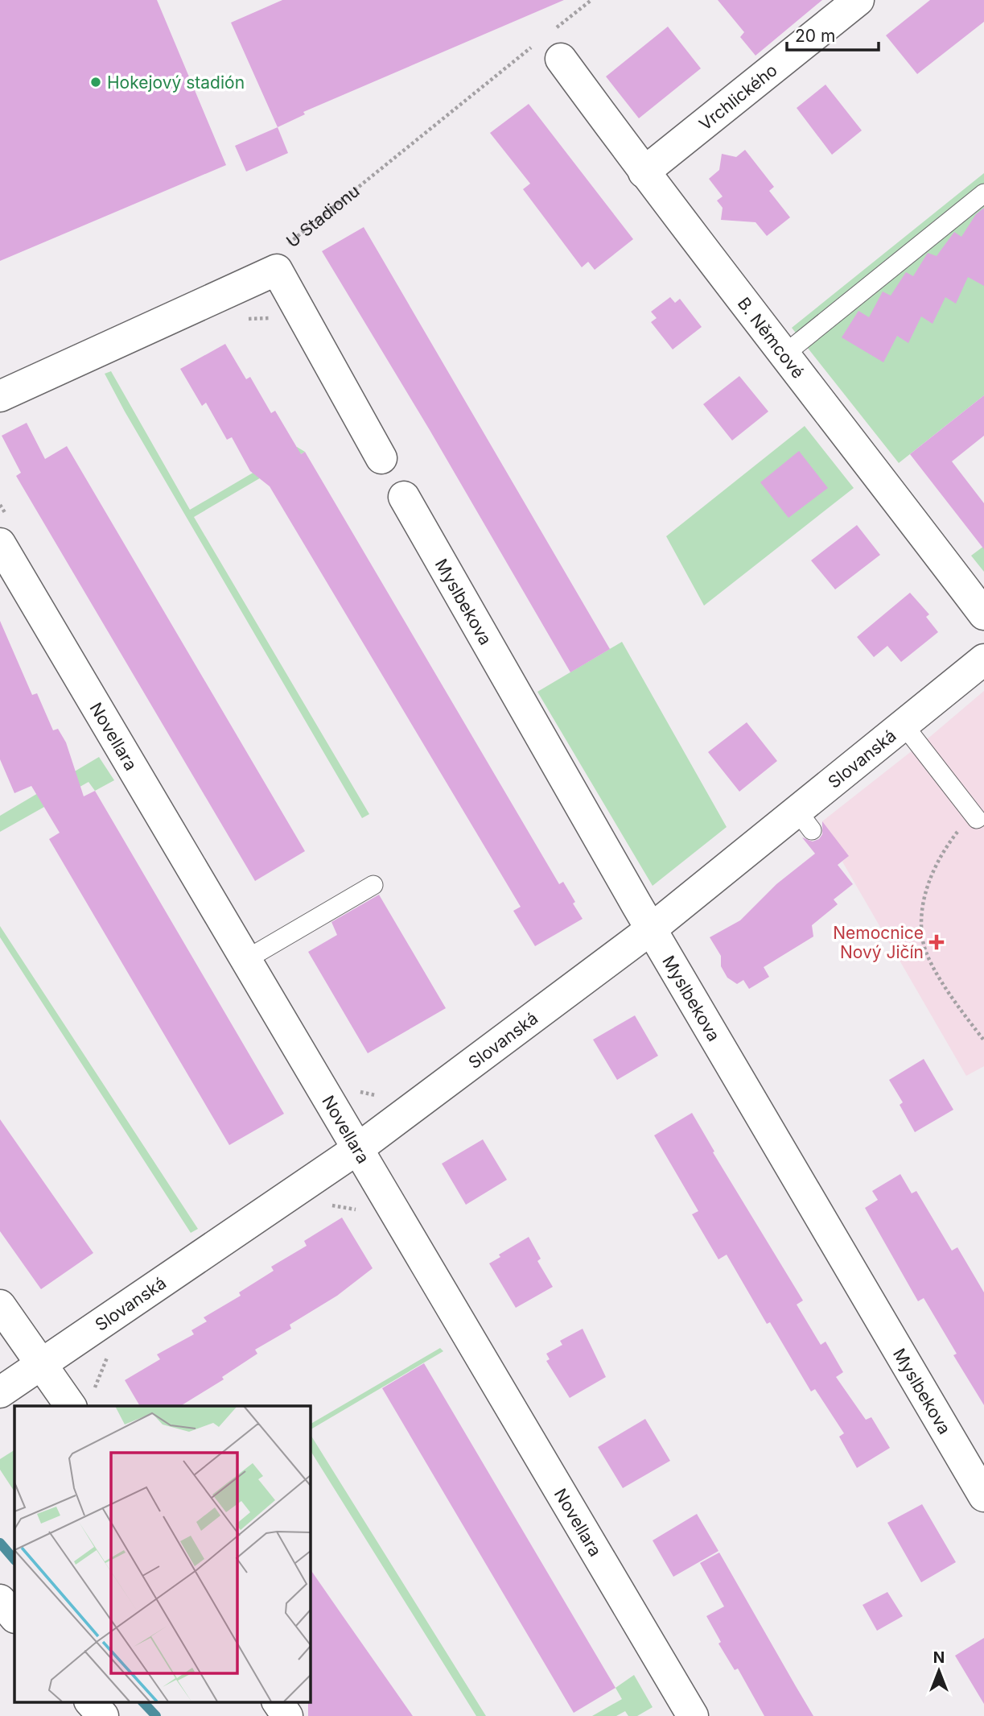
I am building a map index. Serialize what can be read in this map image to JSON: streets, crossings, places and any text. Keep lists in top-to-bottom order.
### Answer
{
  "streets": {
    "street": [
      "Vrchlického",
      "B. Němcové",
      "Myslbekova",
      "Novellara",
      "Slovanská"
    ],
    "path": ["U Stadionu"]
  },
  "crossings": [
    ["Vrchlického", "B. Němcové"],
    ["U Stadionu", "B. Němcové"],
    ["Myslbekova", "Slovanská"],
    ["Novellara", "Slovanská"]
  ],
  "places": {
    "other": ["Hokejový stadión"],
    "health": ["Nemocnice Nový Jičín"]
  },
  "scale_bar": "20 m",
  "north": "top"
}
